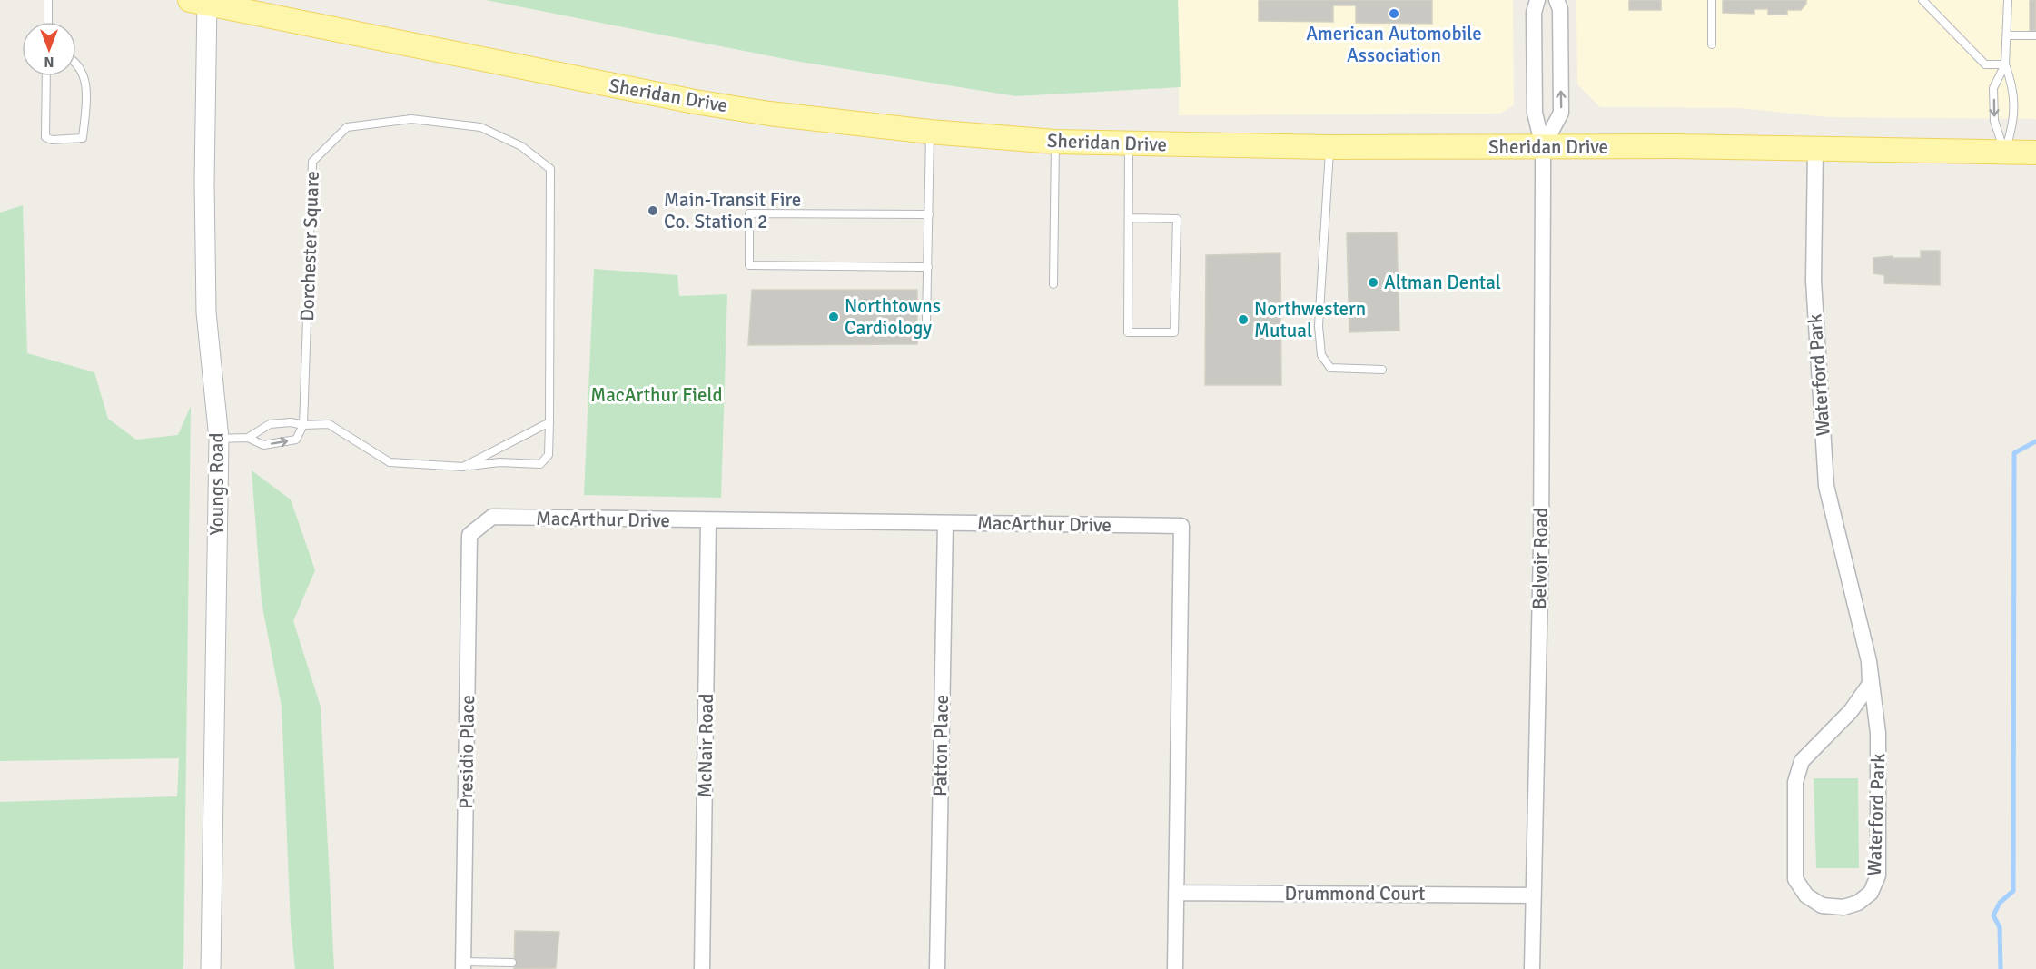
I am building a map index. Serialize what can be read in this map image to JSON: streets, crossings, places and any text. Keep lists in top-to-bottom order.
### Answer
{
  "streets": {
    "main road": ["Sheridan Drive"],
    "street": [
      "Waterford Park",
      "Youngs Road",
      "MacArthur Drive",
      "Belvoir Road",
      "McNair Road",
      "Patton Place",
      "Presidio Place",
      "Drummond Court"
    ],
    "lane": ["Dorchester Square"]
  },
  "crossings": [
    ["Sheridan Drive", "Waterford Park"],
    ["Sheridan Drive", "Youngs Road"],
    ["Sheridan Drive", "Belvoir Road"],
    ["Dorchester Square", "Youngs Road"],
    ["MacArthur Drive", "McNair Road"],
    ["MacArthur Drive", "Patton Place"],
    ["MacArthur Drive", "Presidio Place"],
    ["MacArthur Drive", "Drummond Court"],
    ["Belvoir Road", "Drummond Court"]
  ],
  "parks": ["MacArthur Field"],
  "places": [
    "American Automobile Association",
    "Main-Transit Fire Co. Station 2",
    "Altman Dental",
    "Northtowns Cardiology",
    "Northwestern Mutual"
  ],
  "north": "bottom"
}
